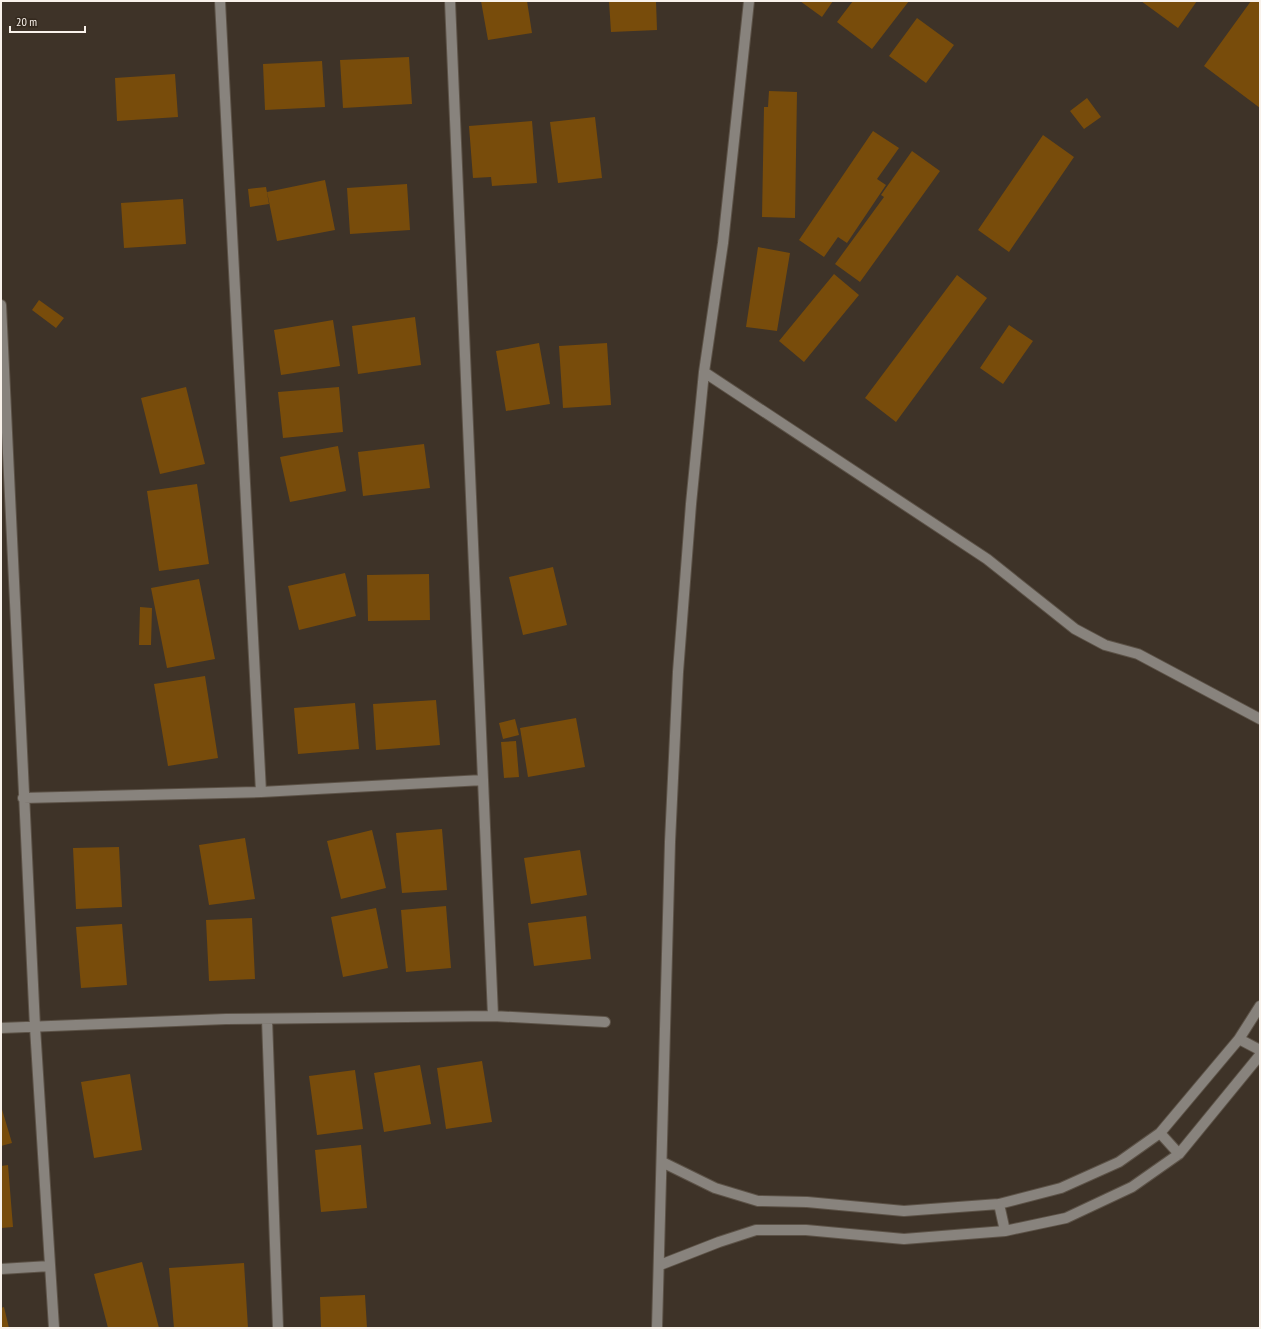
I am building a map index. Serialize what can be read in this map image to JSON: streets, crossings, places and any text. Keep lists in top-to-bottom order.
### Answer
{
  "scale_bar": "20 m"
}
